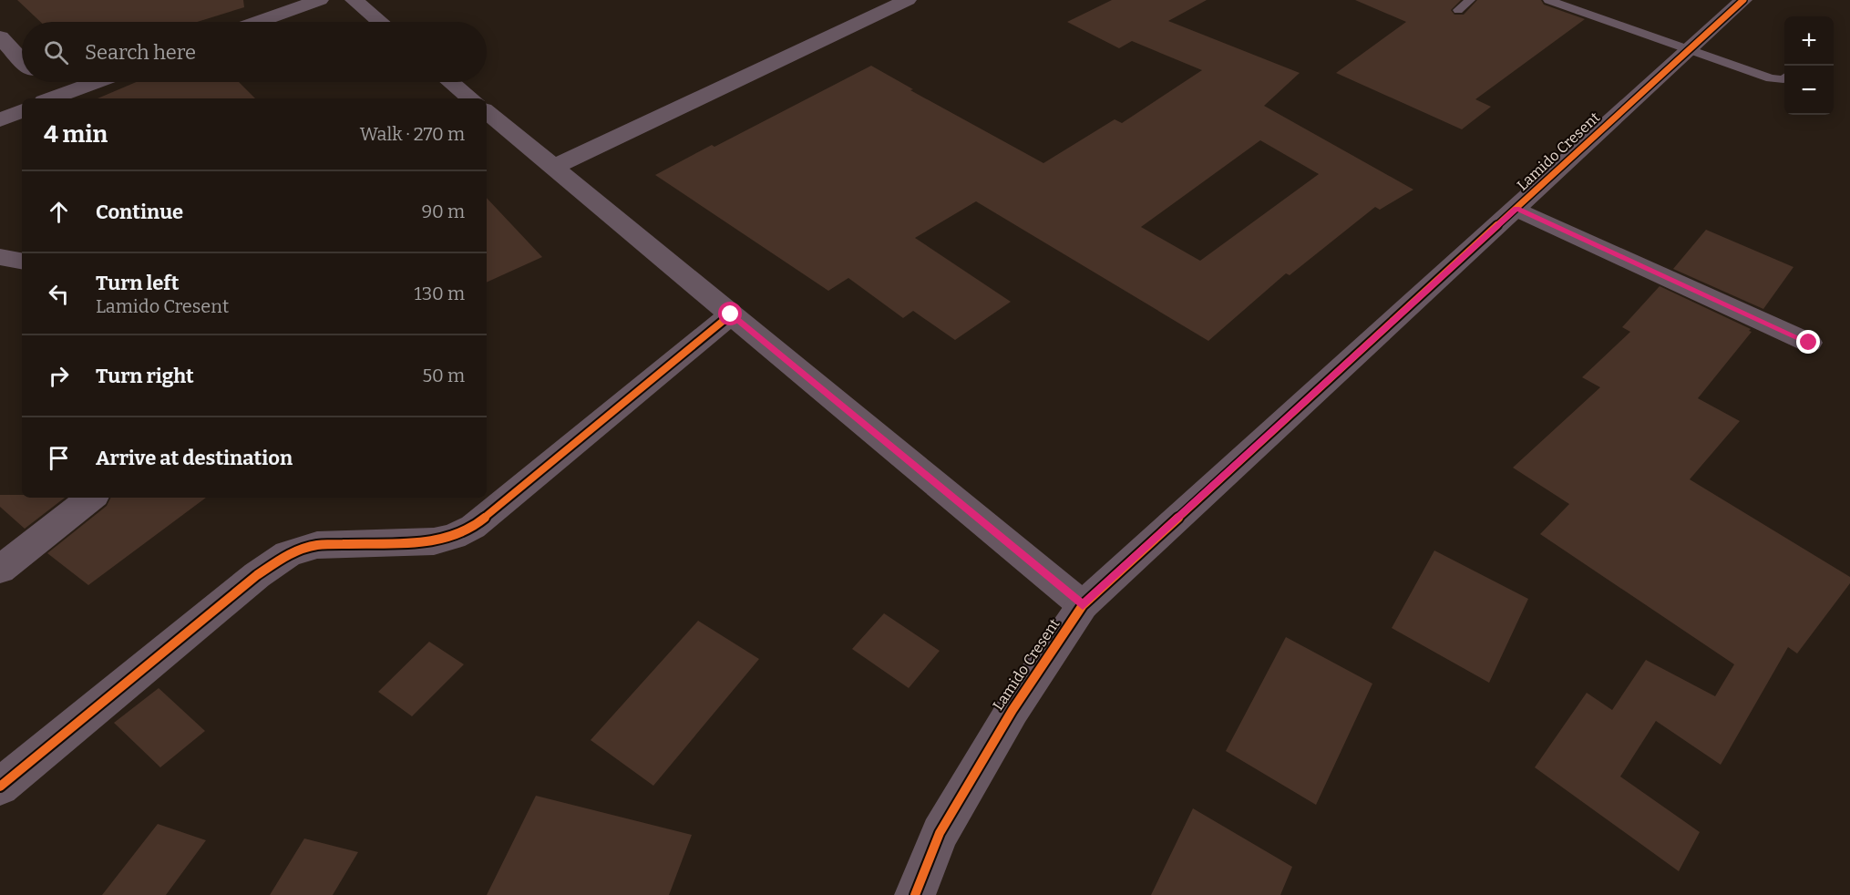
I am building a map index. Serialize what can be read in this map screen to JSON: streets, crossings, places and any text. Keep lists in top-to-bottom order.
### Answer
{
  "streets": {
    "street": ["Lamido Cresent"]
  },
  "page": {
    "map_buttons": ["+", "−"],
    "search": "Search here",
    "heading": ["4 min", "Walk · 270 m"],
    "list": [
      ["Continue", "90 m"],
      ["Turn left", "Lamido Cresent", "130 m"],
      ["Turn right", "50 m"],
      "Arrive at destination"
    ]
  }
}
